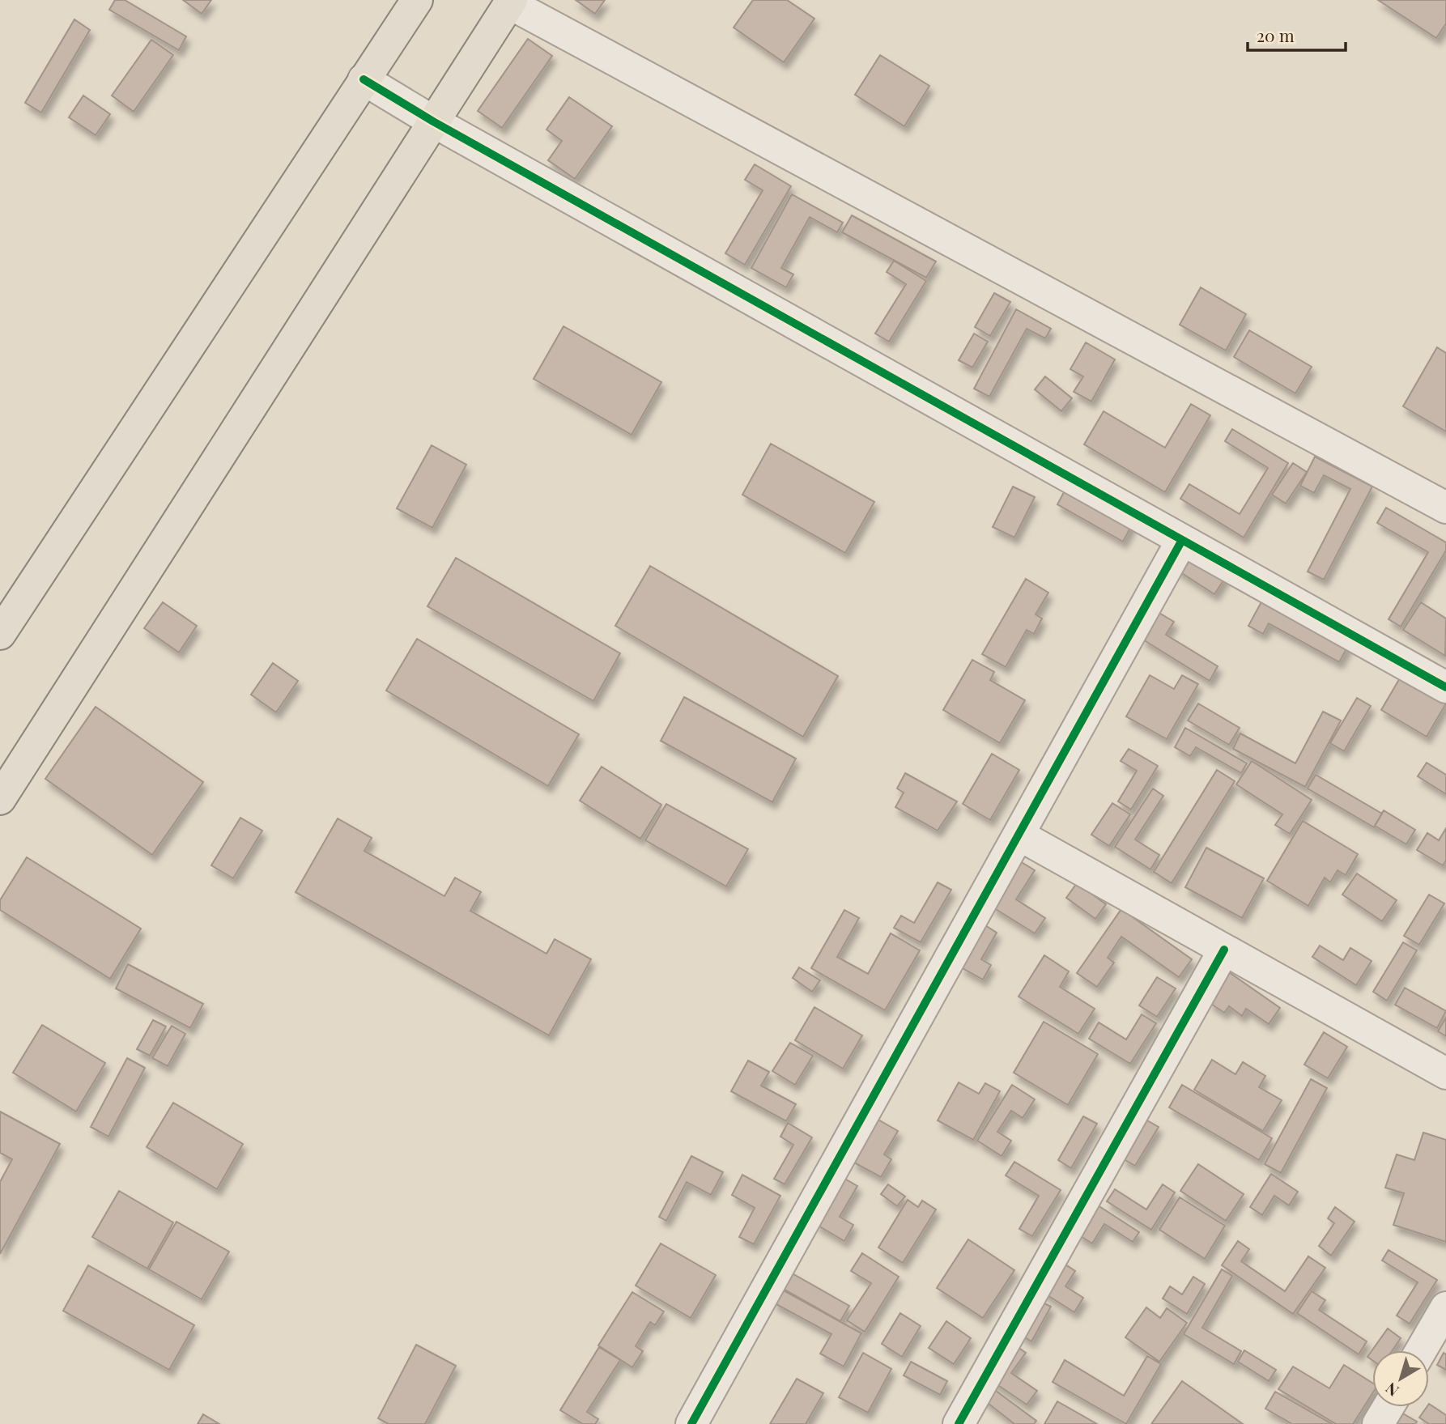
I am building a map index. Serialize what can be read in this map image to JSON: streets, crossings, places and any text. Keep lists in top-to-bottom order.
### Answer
{
  "scale_bar": "20 m",
  "north": "bottom left"
}
